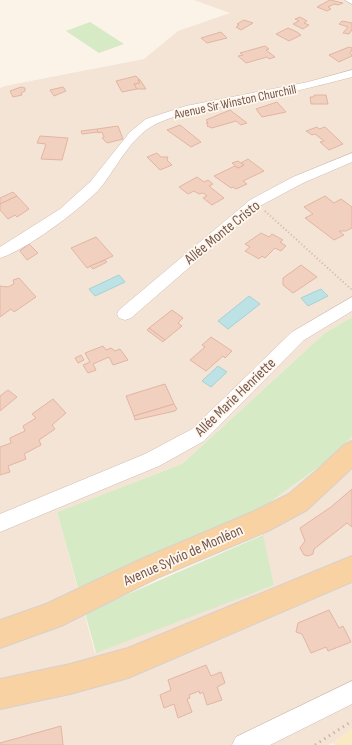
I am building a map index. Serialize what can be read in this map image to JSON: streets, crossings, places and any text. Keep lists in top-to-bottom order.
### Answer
{
  "streets": {
    "main road": ["Avenue Sylvio de Monléon"],
    "street": ["Avenue Sir Winston Churchill", "Allée Monte Cristo", "Allée Marie Henriette"]
  }
}
